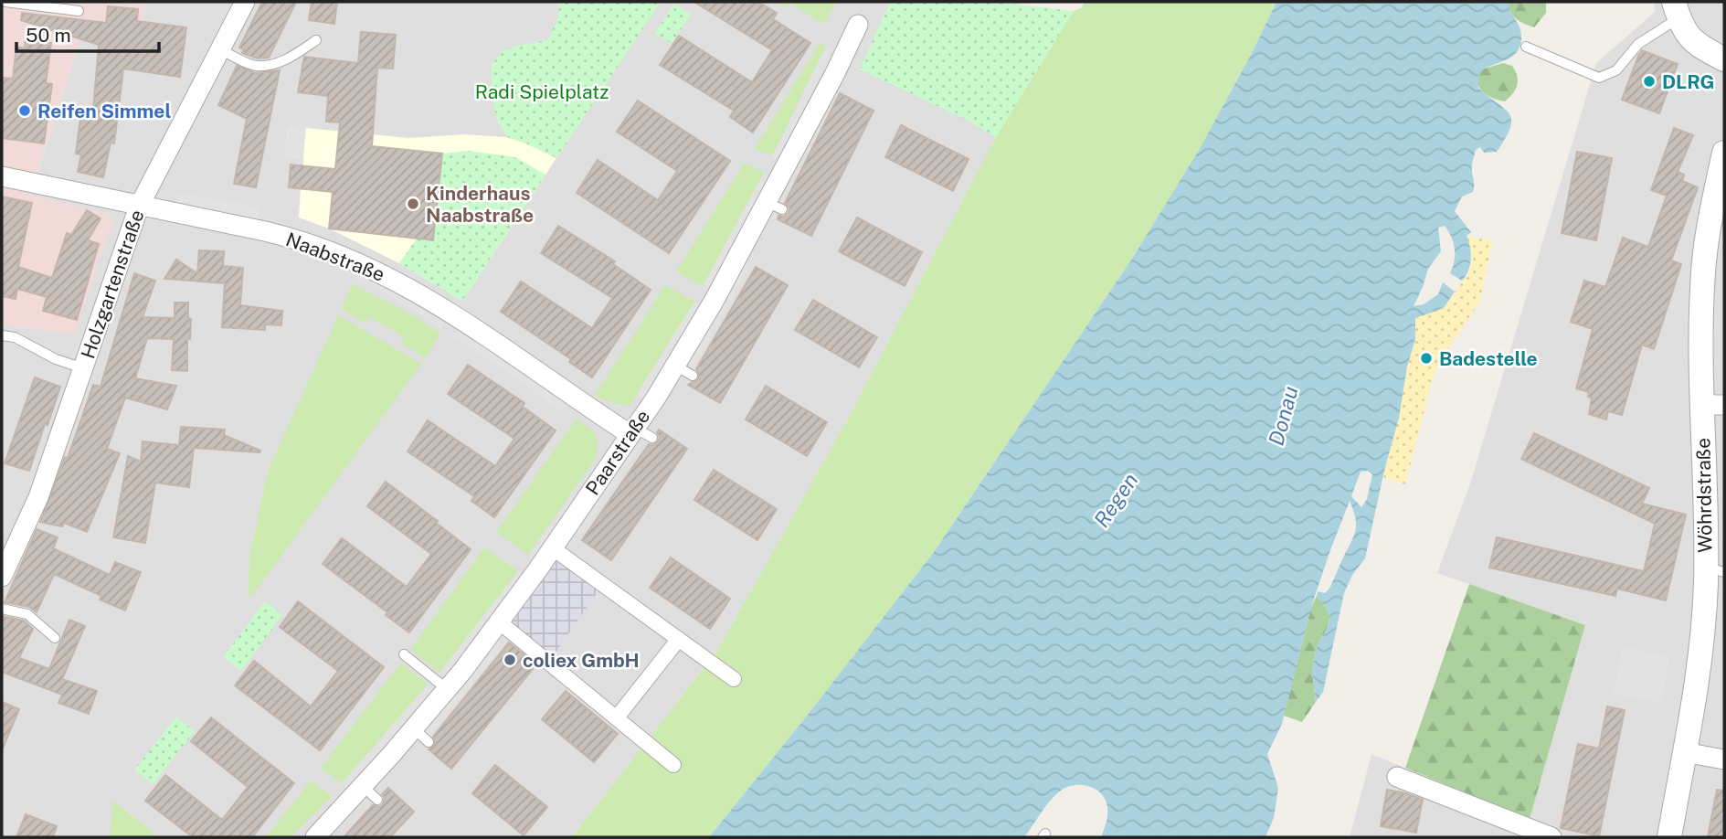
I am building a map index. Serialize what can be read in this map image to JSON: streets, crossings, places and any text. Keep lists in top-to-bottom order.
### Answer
{
  "streets": {
    "street": [
      "Naabstraße",
      "Holzgartenstraße",
      "Paarstraße",
      "Wöhrdstraße"
    ]
  },
  "crossings": [
    ["Naabstraße", "Holzgartenstraße"],
    ["Naabstraße", "Paarstraße"]
  ],
  "water": ["Donau", "Regen"],
  "parks": ["Radi Spielplatz"],
  "places": [
    "DLRG",
    "Reifen Simmel",
    "Kinderhaus Naabstraße",
    "Badestelle",
    "coliex GmbH"
  ],
  "scale_bar": "50 m"
}
